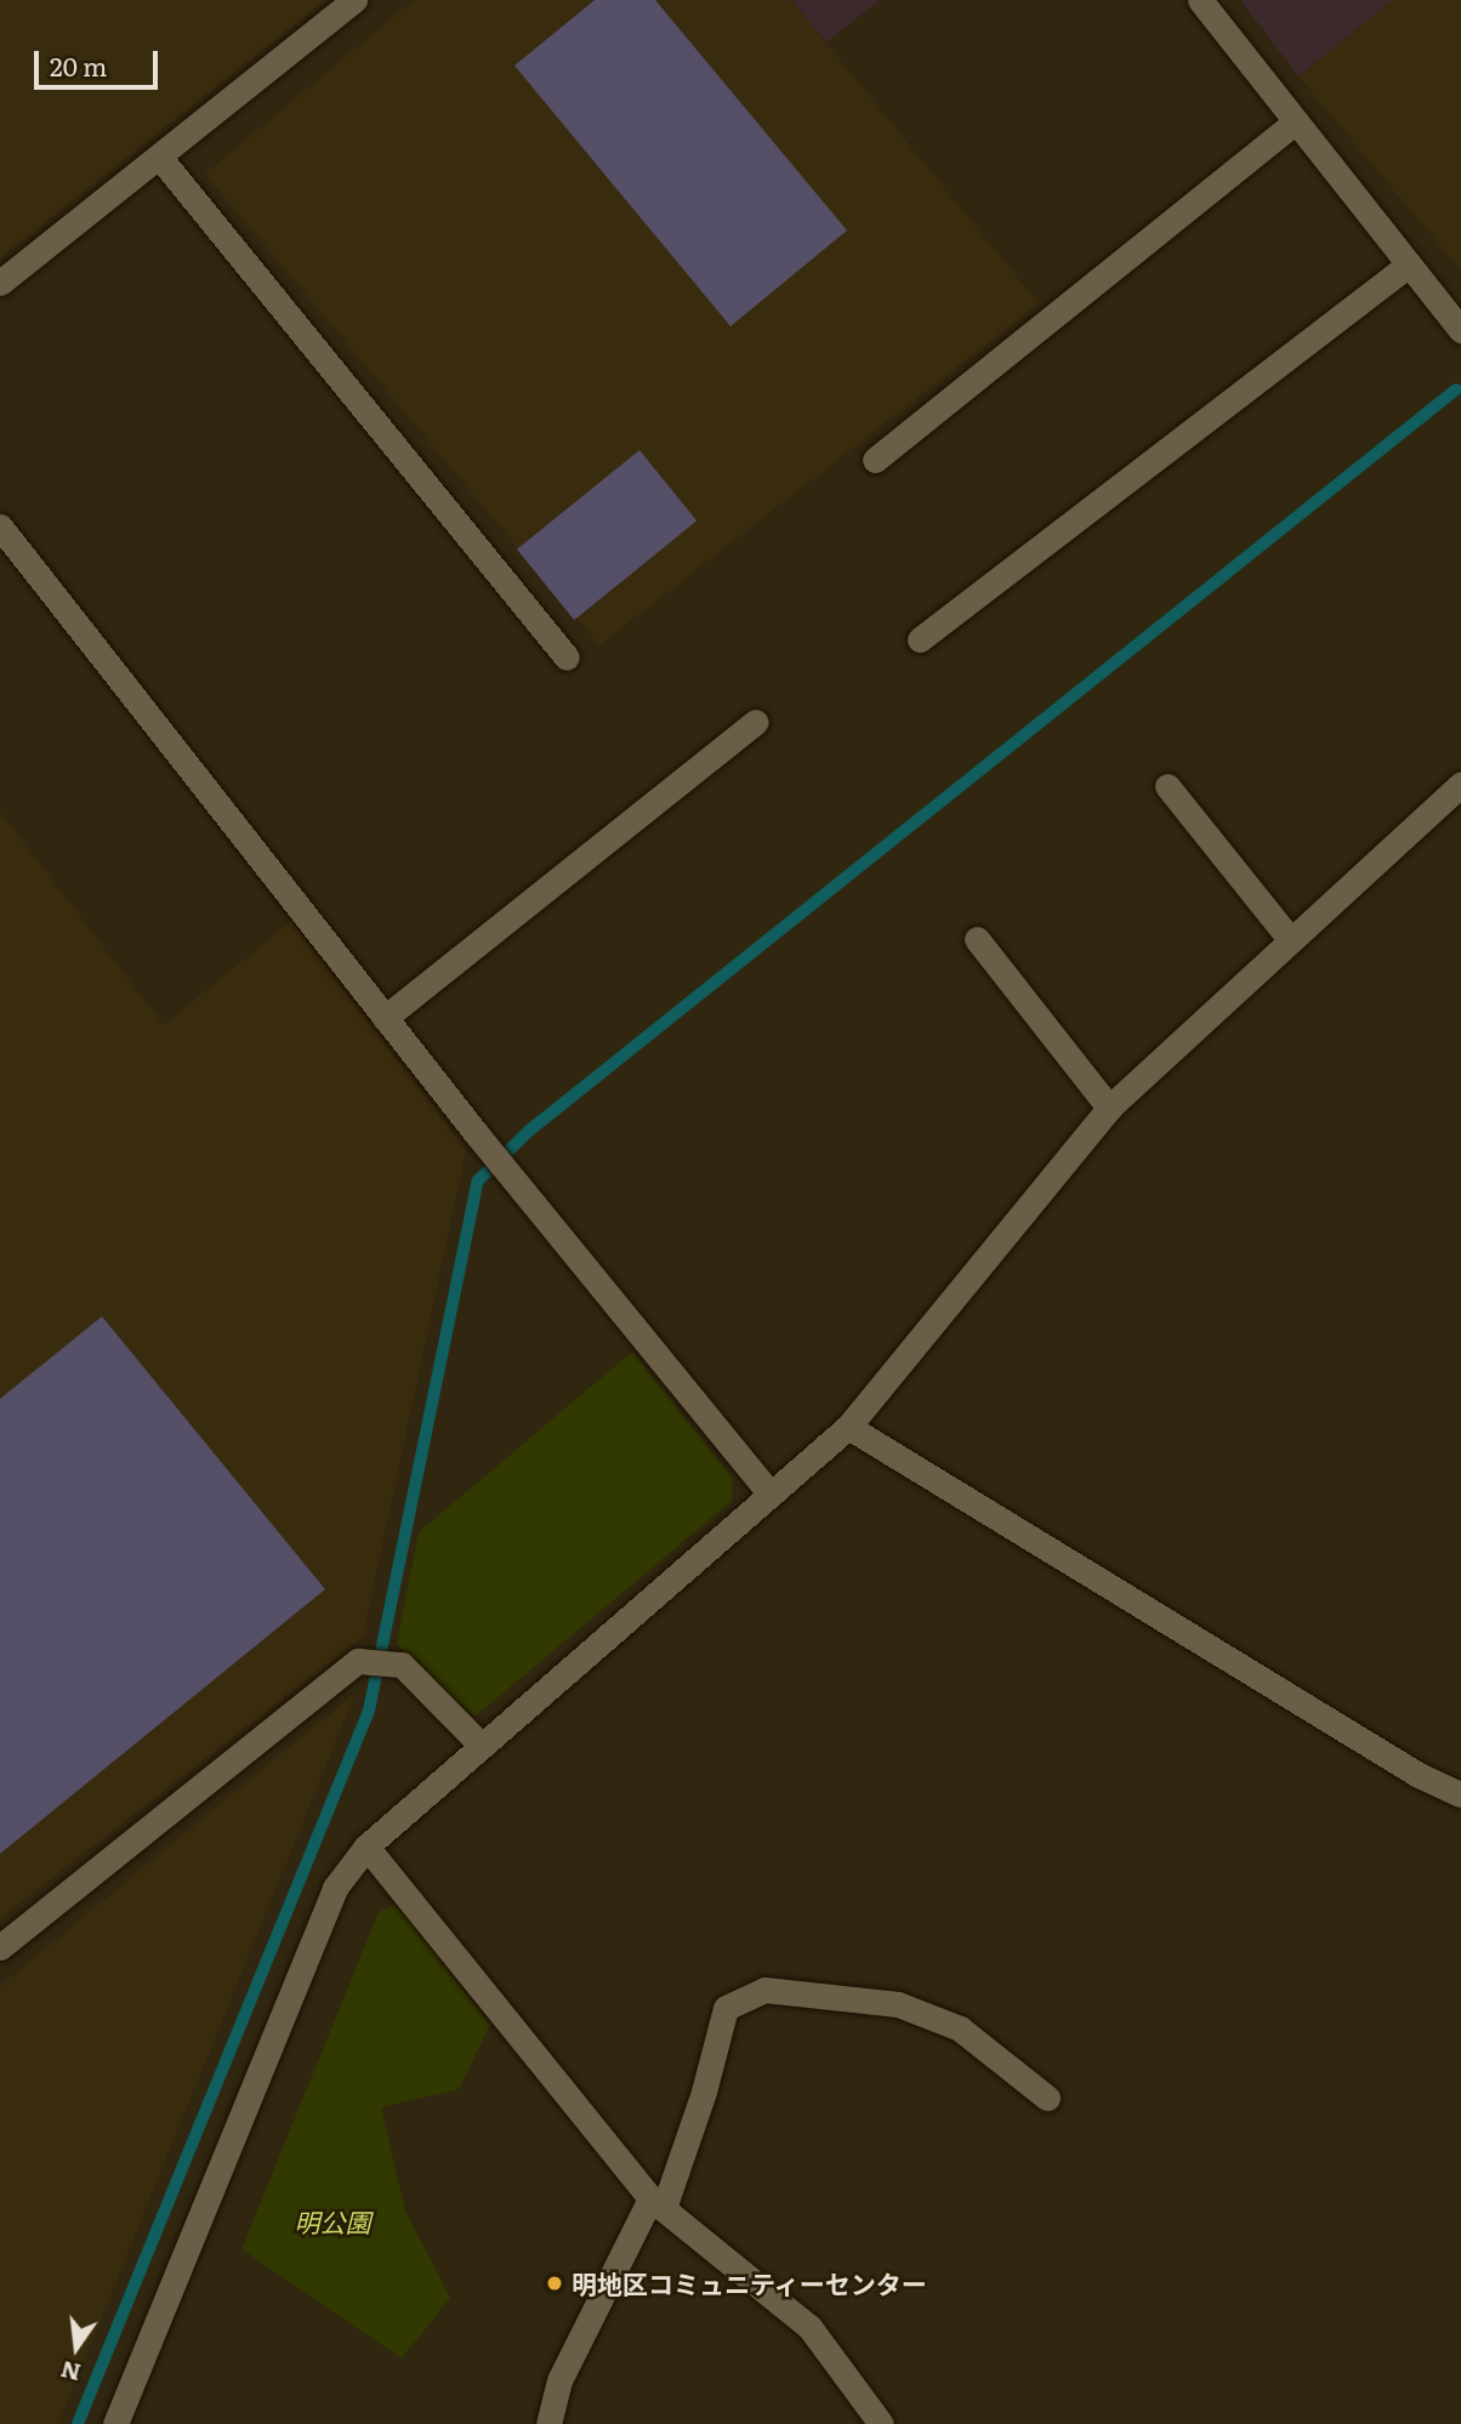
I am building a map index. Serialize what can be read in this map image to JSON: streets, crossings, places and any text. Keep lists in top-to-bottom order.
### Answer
{
  "parks": ["明公園"],
  "places": ["明地区コミュニティーセンター"],
  "scale_bar": "20 m",
  "north": "bottom"
}
